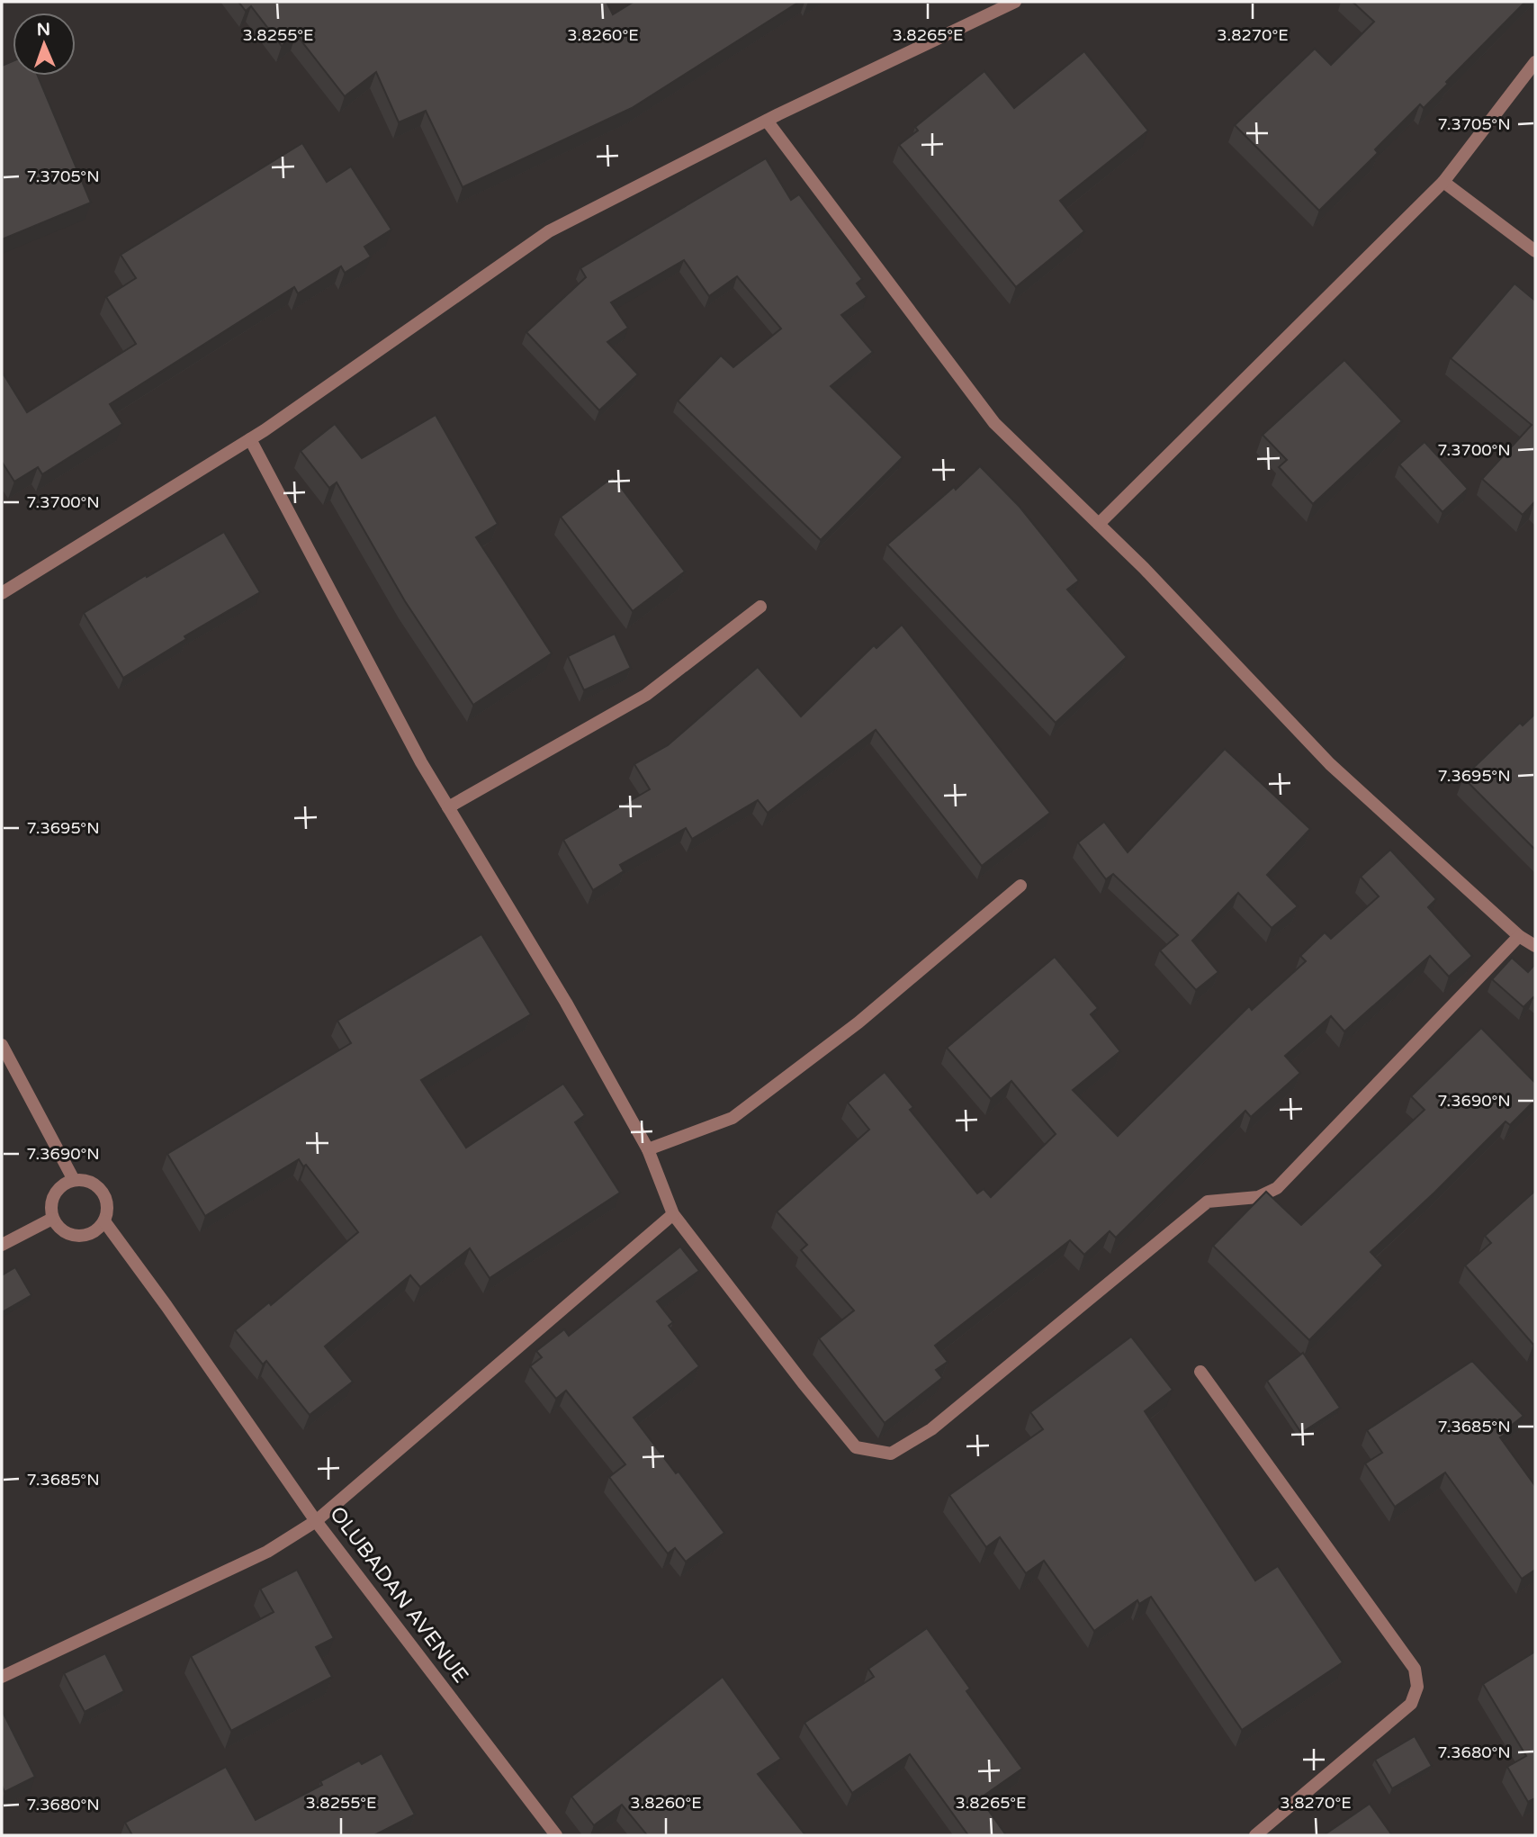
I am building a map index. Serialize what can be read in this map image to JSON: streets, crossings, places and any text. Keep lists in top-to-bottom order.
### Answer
{
  "streets": {
    "street": ["OLUBADAN AVENUE"]
  },
  "north": "top",
  "coordinates": [
    "3.8255°E",
    "3.8260°E",
    "3.8265°E",
    "3.8270°E",
    "7.3705°N",
    "7.3700°N",
    "7.3695°N",
    "7.3690°N",
    "7.3685°N",
    "7.3680°N"
  ]
}
